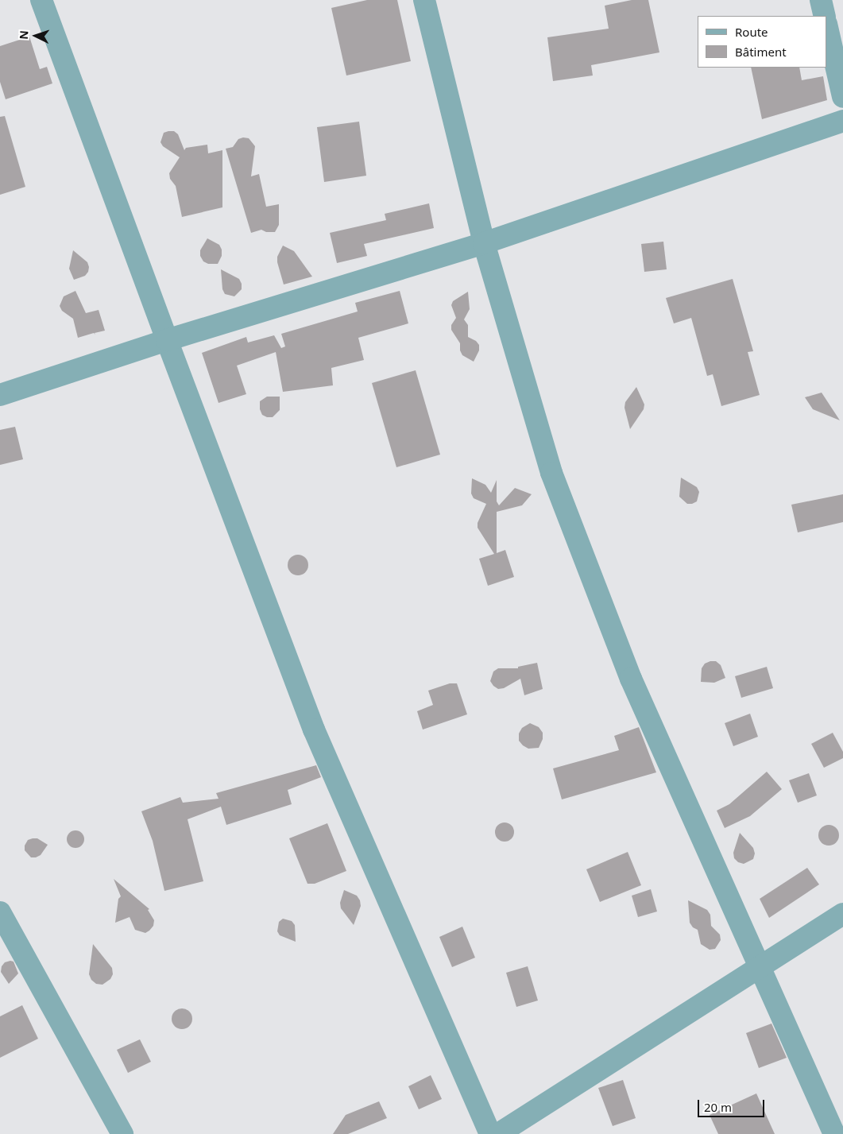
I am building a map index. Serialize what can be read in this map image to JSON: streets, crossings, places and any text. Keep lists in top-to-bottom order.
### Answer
{
  "legend": ["Route", "Bâtiment"],
  "scale_bar": "20 m",
  "north": "left"
}
